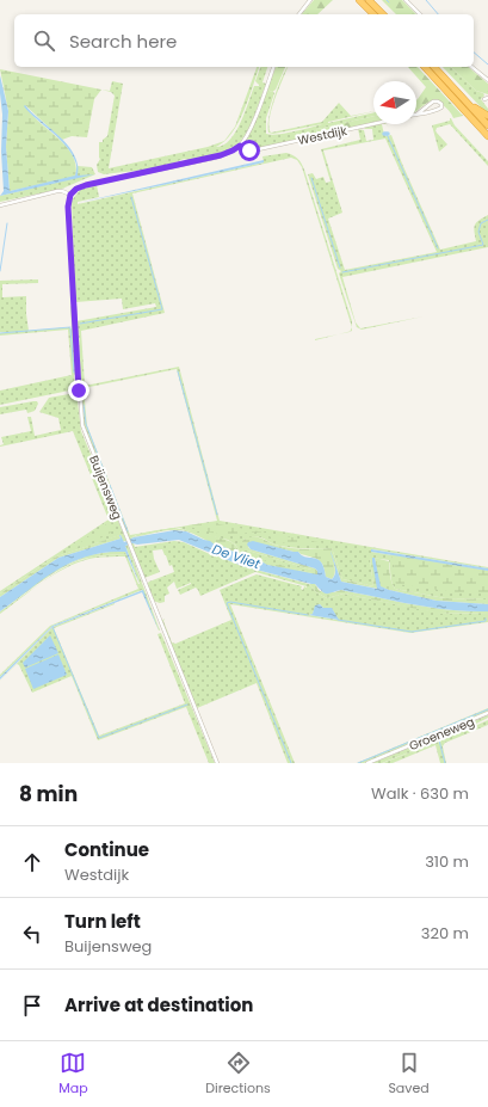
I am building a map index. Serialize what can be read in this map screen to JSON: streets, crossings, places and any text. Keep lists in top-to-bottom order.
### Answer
{
  "streets": {
    "street": ["Westdijk", "Buijensweg", "Groeneweg"]
  },
  "water": ["De Vliet"],
  "north": "left",
  "page": {
    "search": "Search here",
    "heading": ["8 min", "Walk · 630 m"],
    "list": [
      ["Continue", "Westdijk", "310 m"],
      ["Turn left", "Buijensweg", "320 m"],
      "Arrive at destination"
    ],
    "nav": ["Map", "Directions", "Saved"]
  }
}
